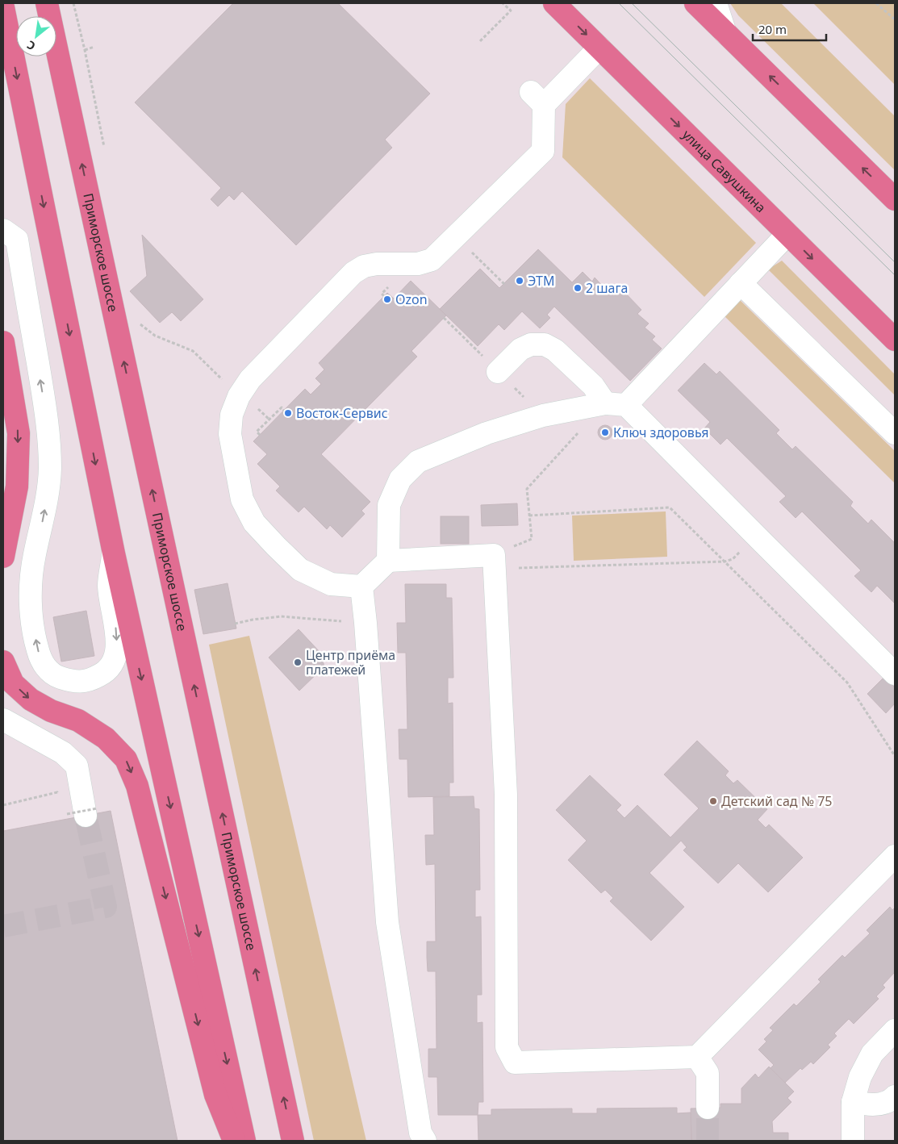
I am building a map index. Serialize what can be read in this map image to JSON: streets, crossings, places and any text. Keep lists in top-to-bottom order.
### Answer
{
  "streets": {
    "main road": ["улица Савушкина", "Приморское шоссе"]
  },
  "places": [
    "ЭТМ",
    "2 шага",
    "Ozon",
    "Восток-Сервис",
    "Ключ здоровья",
    "Центр приёма платежей",
    "Детский сад № 75"
  ],
  "scale_bar": "20 m",
  "north": "bottom left"
}
